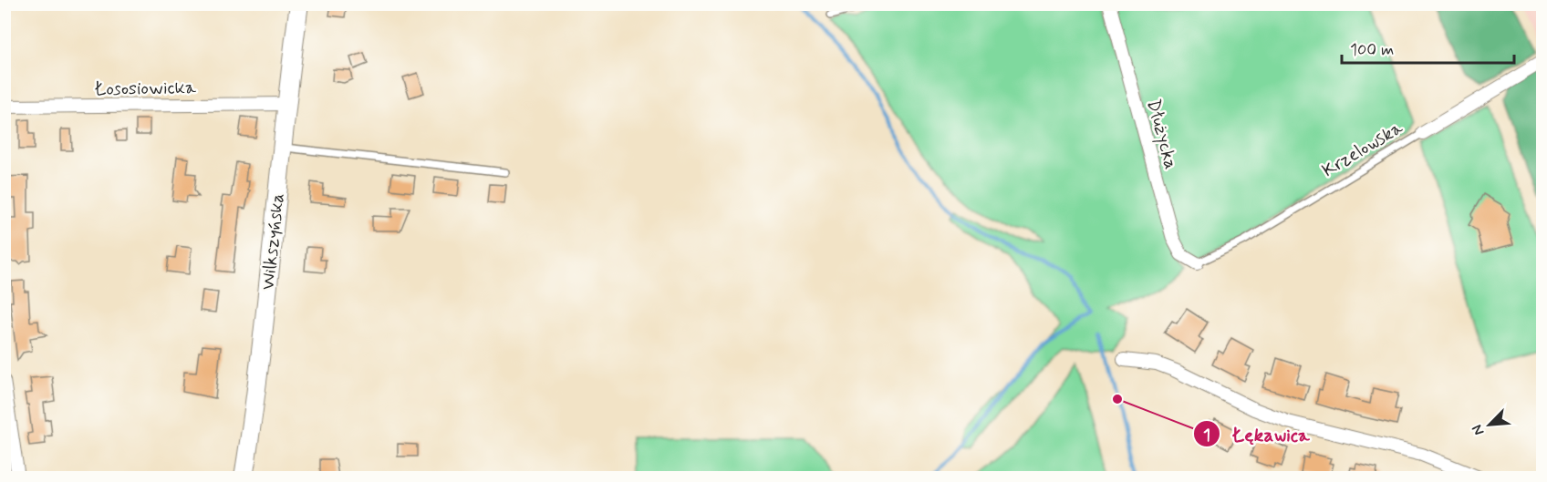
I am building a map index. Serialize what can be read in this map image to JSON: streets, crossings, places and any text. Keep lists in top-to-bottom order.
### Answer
{
  "streets": {
    "street": [
      "Łososiowicka",
      "Dłużycka",
      "Krzelowska",
      "Wilkszyńska"
    ]
  },
  "crossings": [
    ["Łososiowicka", "Wilkszyńska"],
    ["Dłużycka", "Krzelowska"]
  ],
  "places": ["Łękawica"],
  "scale_bar": "100 m",
  "north": "bottom left"
}
